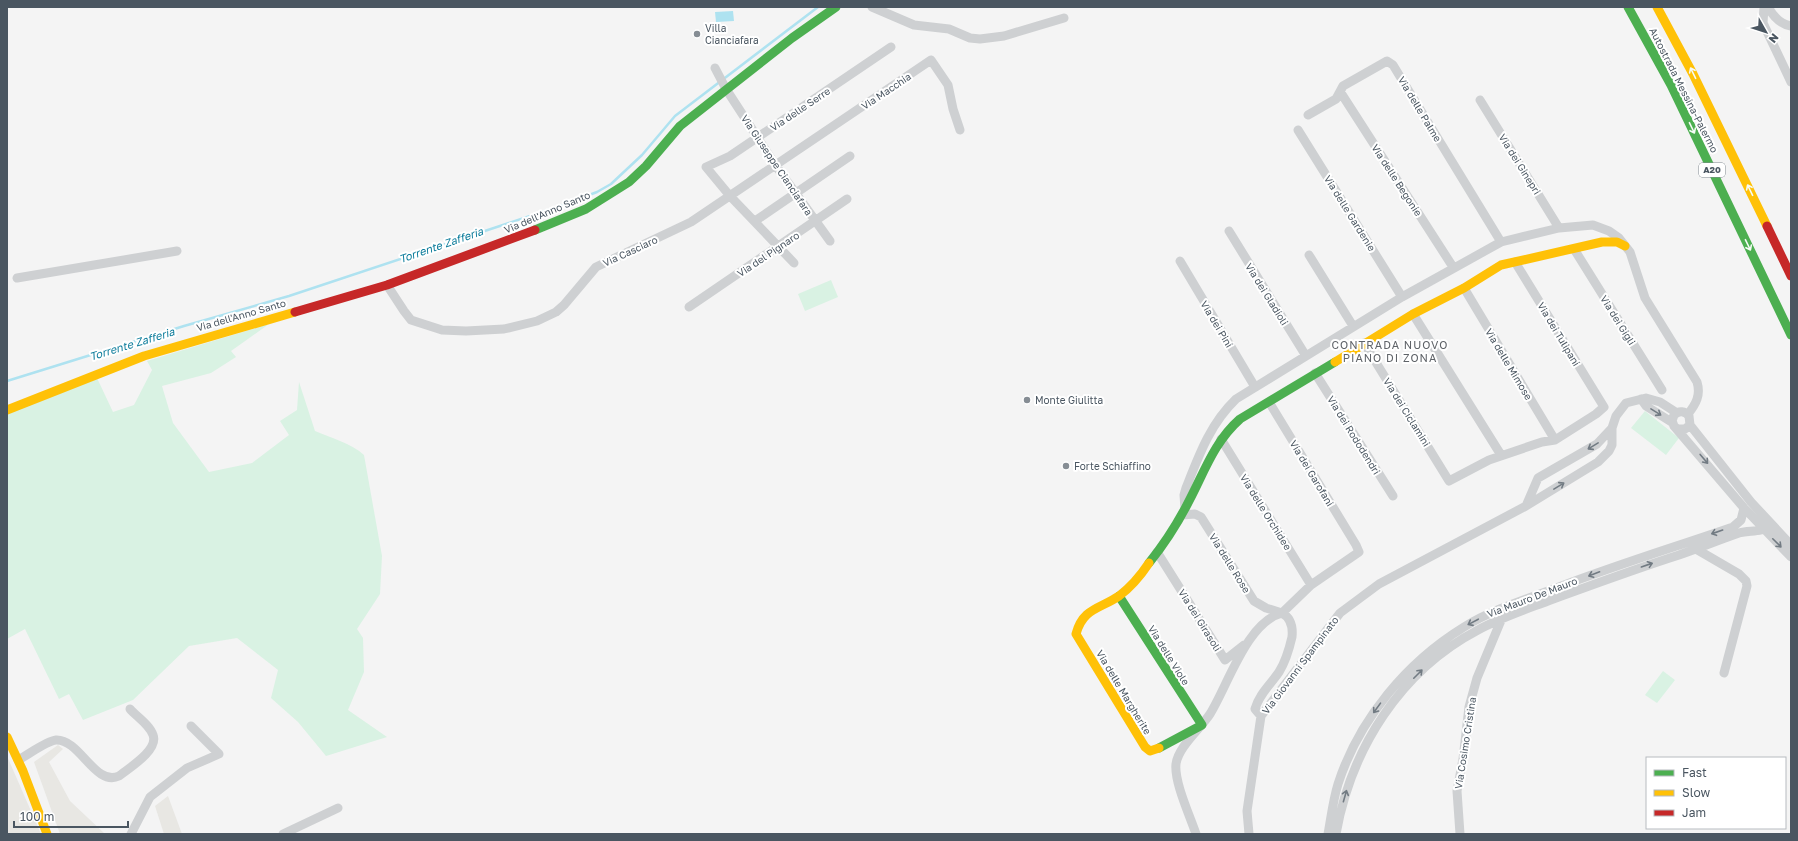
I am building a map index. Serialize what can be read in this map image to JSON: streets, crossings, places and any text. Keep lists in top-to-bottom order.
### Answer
{
  "streets": {
    "main road": [
      "Autostrada Messina-Palermo",
      "A20",
      "Via dell'Anno Santo",
      "Via delle Viole",
      "Via delle Margherite"
    ],
    "street": [
      "Via Macchia",
      "Via delle Serre",
      "Via delle Palme",
      "Via dei Ginepri",
      "Via Giuseppe Cianciafara",
      "Via delle Begonie",
      "Via delle Gardenie",
      "Via Casciaro",
      "Via del Pignaro",
      "Via dei Gladioli",
      "Via dei Gigli",
      "Via dei Pini",
      "Via dei Tulipani",
      "Via delle Mimose",
      "Via dei Ciclamini",
      "Via dei Rododendri",
      "Via dei Garofani",
      "Via delle Orchidee",
      "Via delle Rose",
      "Via Mauro De Mauro",
      "Via dei Girasoli",
      "Via Giovanni Spampinato",
      "Via Cosimo Cristina"
    ]
  },
  "crossings": [
    ["Via Macchia", "Via Giuseppe Cianciafara"],
    ["Via Macchia", "Via Casciaro"],
    ["Via delle Serre", "Via Giuseppe Cianciafara"],
    ["Via delle Serre", "Via Casciaro"],
    ["Via delle Palme", "Via delle Begonie"],
    ["Via Giuseppe Cianciafara", "Via dell'Anno Santo"],
    ["Via Giuseppe Cianciafara", "Via Casciaro"],
    ["Via Giuseppe Cianciafara", "Via del Pignaro"],
    ["Via dell'Anno Santo", "Via Casciaro"],
    ["Via dei Tulipani", "Via delle Mimose"],
    ["Via dei Garofani", "Via delle Orchidee"],
    ["Via Mauro De Mauro", "Via Cosimo Cristina"],
    ["Via delle Viole", "Via delle Margherite"]
  ],
  "districts": ["CONTRADA NUOVO PIANO DI ZONA"],
  "water": ["Torrente Zafferia"],
  "places": ["Villa Cianciafara", "Monte Giulitta", "Forte Schiaffino"],
  "legend": ["Fast", "Slow", "Jam"],
  "scale_bar": "100 m",
  "north": "bottom right"
}
